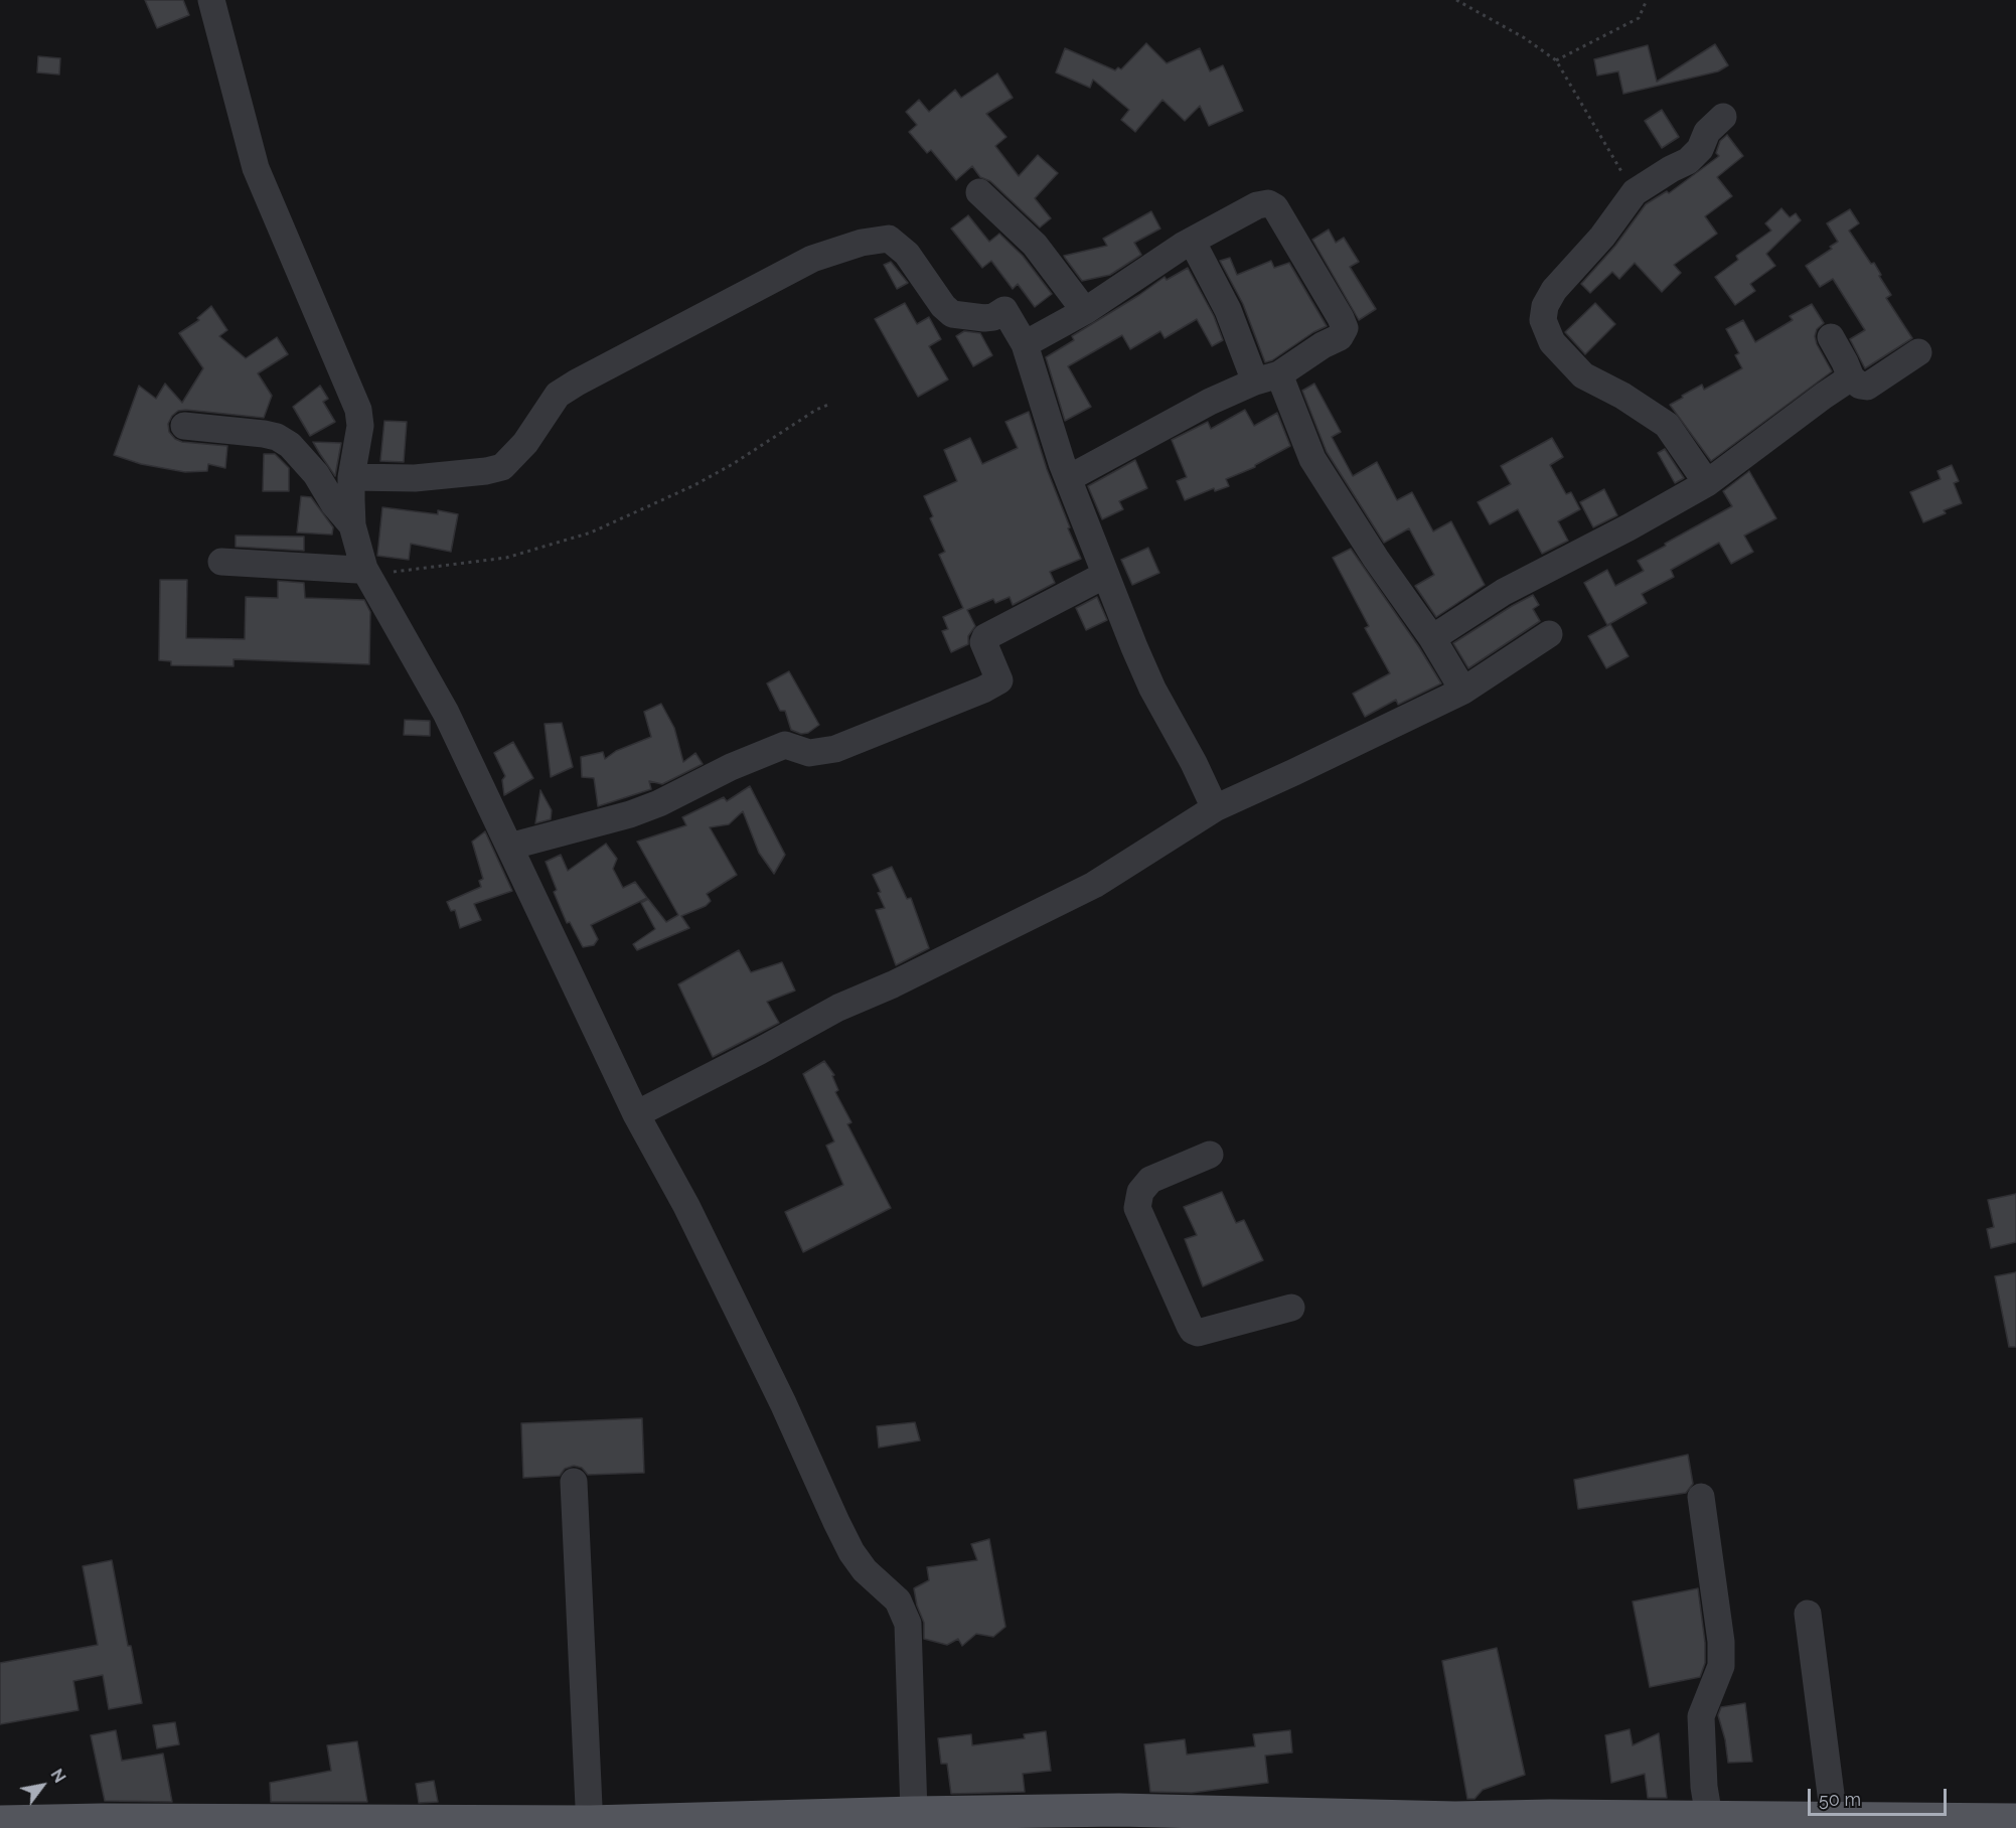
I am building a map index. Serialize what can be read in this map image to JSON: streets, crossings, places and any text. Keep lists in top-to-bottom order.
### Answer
{
  "scale_bar": "50 m",
  "north": "top right"
}
